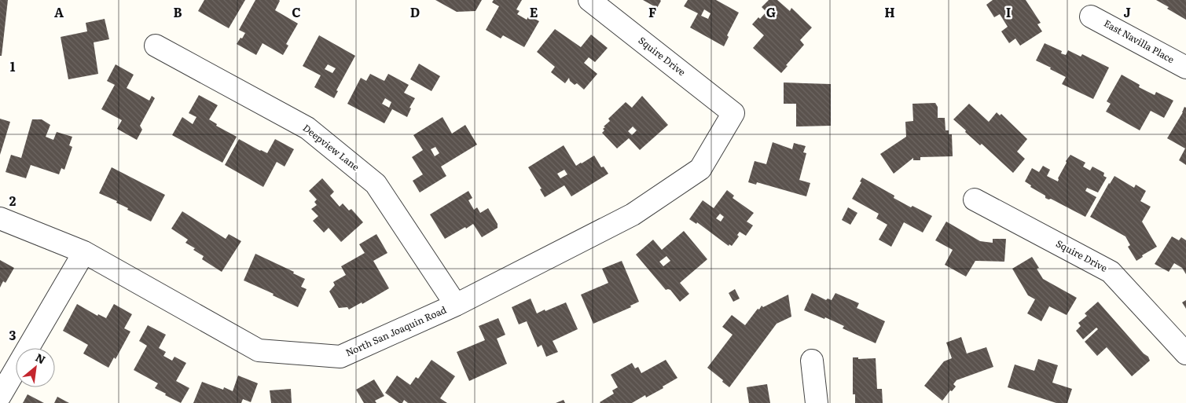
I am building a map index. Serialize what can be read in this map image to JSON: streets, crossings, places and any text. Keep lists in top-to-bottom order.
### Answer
{
  "streets": {
    "street": [
      "East Navilla Place",
      "Squire Drive",
      "Deepview Lane",
      "North San Joaquin Road"
    ]
  },
  "crossings": [
    ["Squire Drive", "North San Joaquin Road"],
    ["Deepview Lane", "North San Joaquin Road"]
  ],
  "north": "top right",
  "grid": {
    "columns": [
      "A",
      "B",
      "C",
      "D",
      "E",
      "F",
      "G",
      "H",
      "I",
      "J"
    ],
    "rows": ["1", "2", "3"]
  }
}
